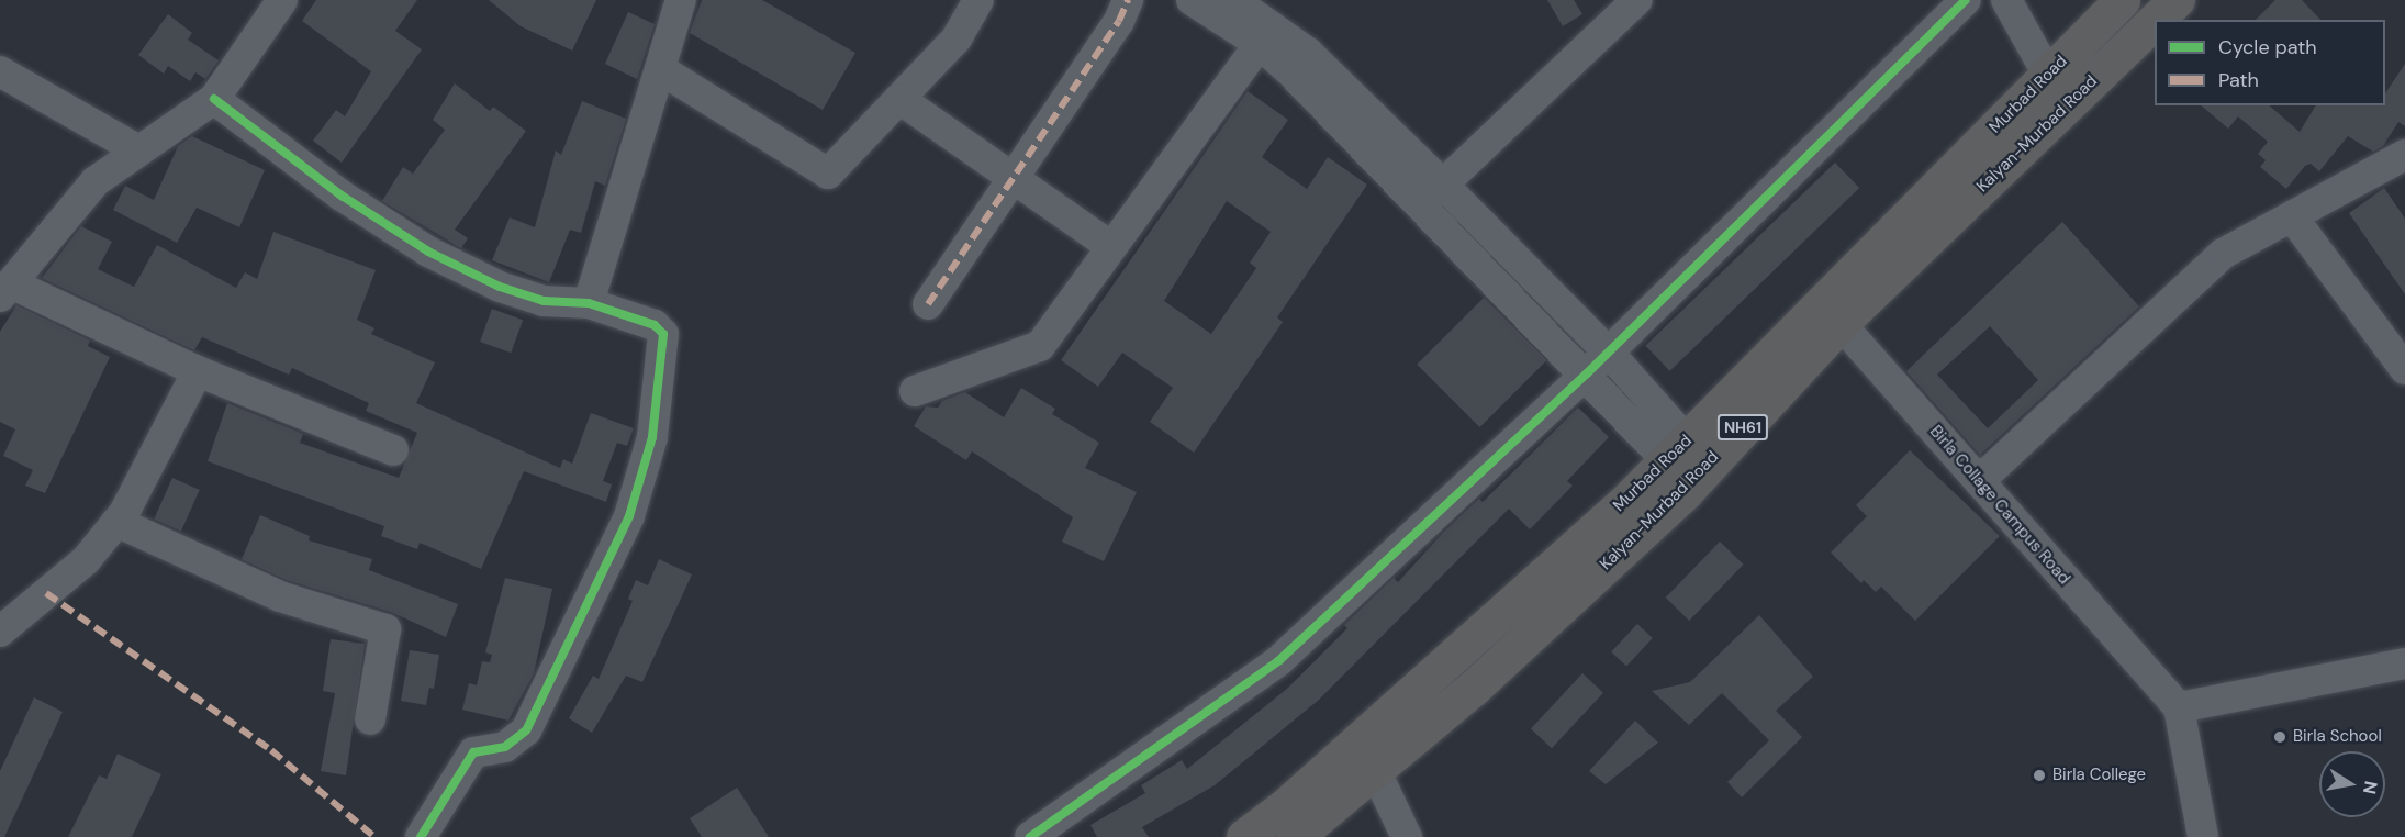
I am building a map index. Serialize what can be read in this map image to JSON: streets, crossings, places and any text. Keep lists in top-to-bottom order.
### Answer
{
  "streets": {
    "highway": ["Murbad Road", "Kalyan-Murbad Road", "NH61"],
    "street": ["Birla Collage Campus Road"]
  },
  "crossings": [
    ["Murbad Road", "Kalyan-Murbad Road"],
    ["Murbad Road", "Birla Collage Campus Road"],
    ["Kalyan-Murbad Road", "NH61"],
    ["Kalyan-Murbad Road", "Birla Collage Campus Road"]
  ],
  "places": ["Birla School", "Birla College"],
  "legend": ["Cycle path", "Path"],
  "north": "right"
}
